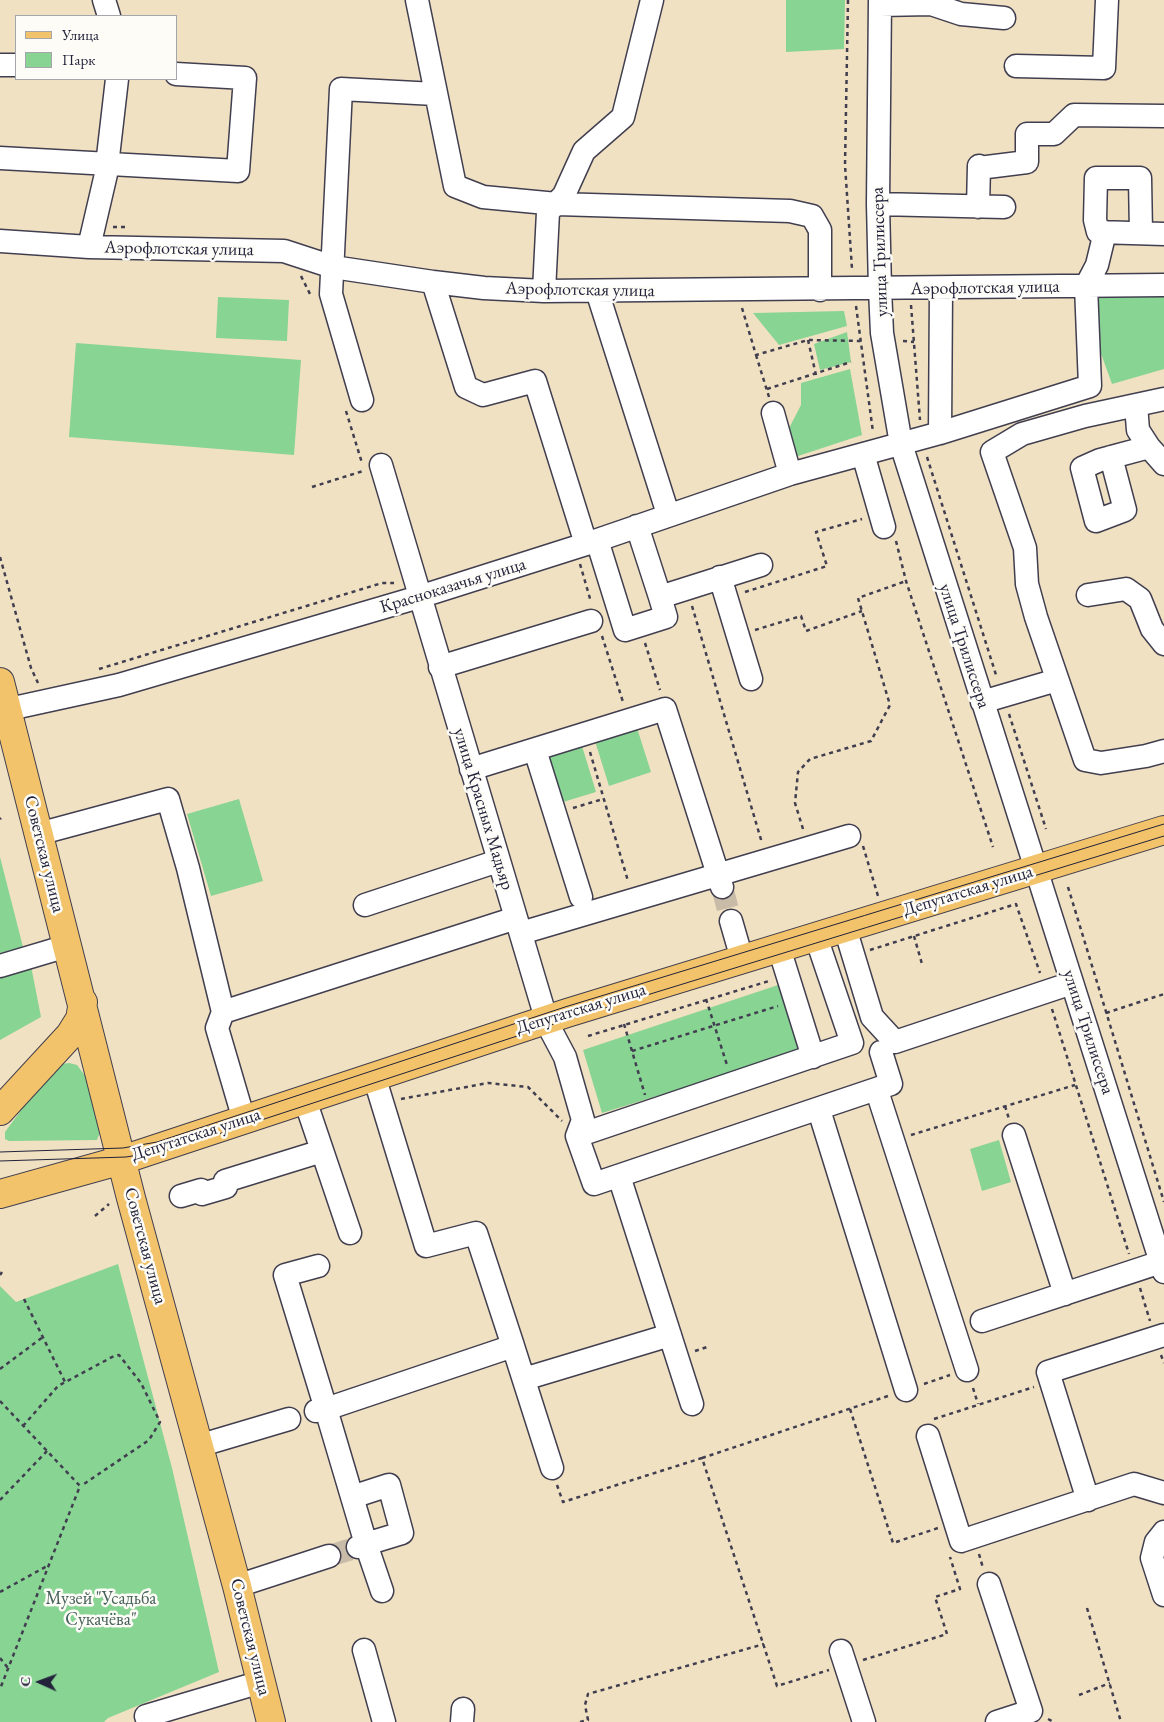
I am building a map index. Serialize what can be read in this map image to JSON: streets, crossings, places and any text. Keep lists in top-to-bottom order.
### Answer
{
  "streets": {
    "main road": ["Советская улица", "Депутатская улица"],
    "street": [
      "Аэрофлотская улица",
      "улица Трилиссера",
      "Красноказачья улица",
      "улица Красных Мадьяр"
    ]
  },
  "crossings": [
    ["Аэрофлотская улица", "улица Трилиссера"],
    ["Аэрофлотская улица", "Красноказачья улица"],
    ["улица Трилиссера", "Красноказачья улица"],
    ["улица Трилиссера", "Депутатская улица"],
    ["Красноказачья улица", "улица Красных Мадьяр"],
    ["Красноказачья улица", "Советская улица"],
    ["улица Красных Мадьяр", "Депутатская улица"],
    ["Советская улица", "Депутатская улица"]
  ],
  "parks": ["Музей \"Усадьба Сукачёва\""],
  "legend": ["Улица", "Парк"],
  "north": "left"
}
